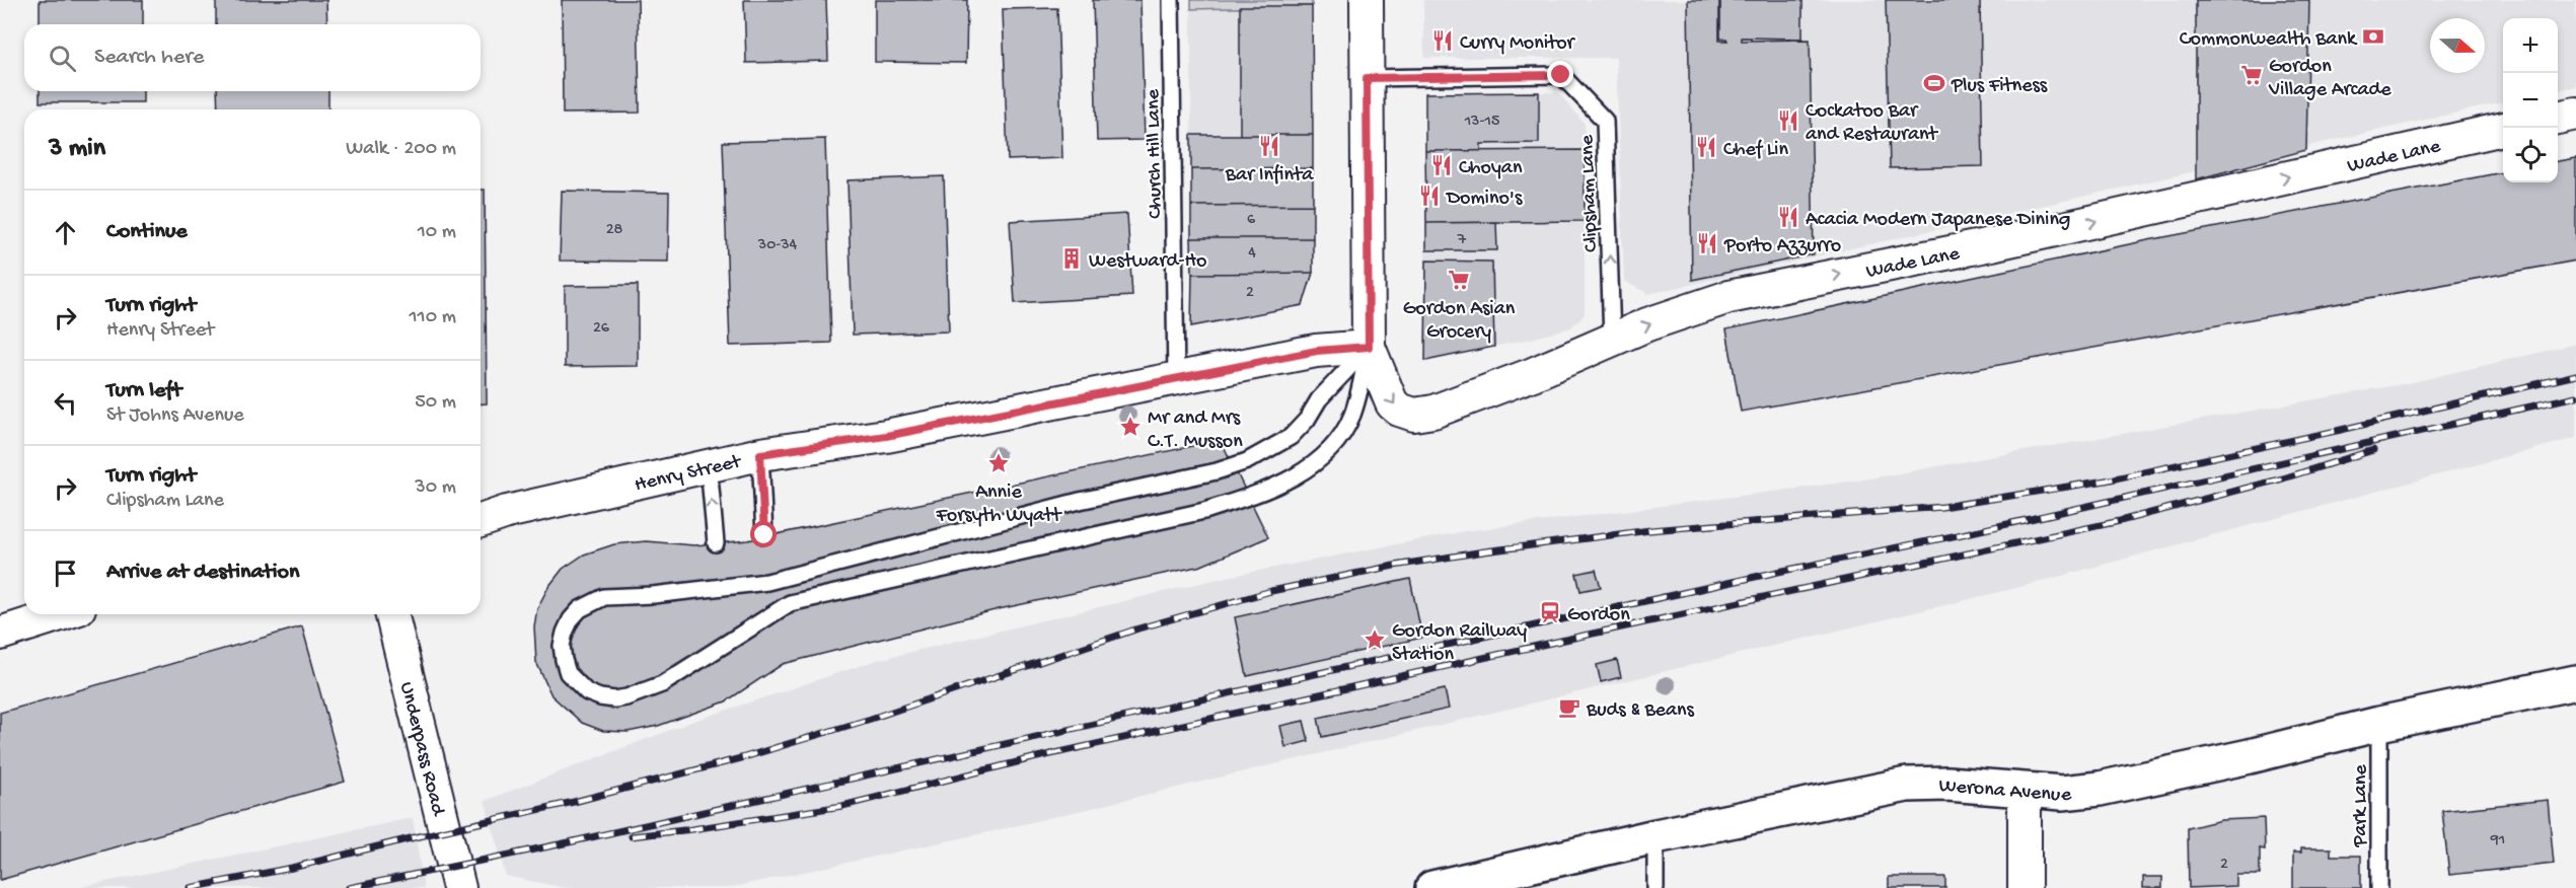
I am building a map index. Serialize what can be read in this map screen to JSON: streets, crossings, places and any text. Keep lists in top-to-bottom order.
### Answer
{
  "streets": {
    "street": [
      "Wade Lane",
      "Henry Street",
      "Underpass Road",
      "Werona Avenue"
    ],
    "lane": ["Church Hill Lane", "Clipsham Lane", "Park Lane"]
  },
  "crossings": [
    ["Wade Lane", "Clipsham Lane"],
    ["Wade Lane", "Henry Street"],
    ["Church Hill Lane", "Henry Street"],
    ["Werona Avenue", "Park Lane"]
  ],
  "one_way": ["Wade Lane"],
  "places": {
    "bank": ["Commonwealth Bank"],
    "restaurant": [
      "Curry Monitor",
      "Cockatoo Bar and Restaurant",
      "Bar Infinta",
      "Chef Lin",
      "Choyan",
      "Domino's",
      "Acacia Modern Japanese Dining",
      "Porto Azzurro"
    ],
    "supermarket": ["Gordon Village Arcade", "Gordon Asian Grocery"],
    "sports": ["Plus Fitness"],
    "building": ["Westward-Ho"],
    "place": ["Mr and Mrs C.T. Musson", "Annie Forsyth Wyatt", "Gordon Railway Station"],
    "station": ["Gordon"],
    "cafe": ["Buds & Beans"]
  },
  "house_numbers": [
    "13-15",
    "6",
    "28",
    "7",
    "30-34",
    "4",
    "2",
    "26",
    "91",
    "2"
  ],
  "north": "right",
  "page": {
    "map_buttons": ["+", "−"],
    "search": "Search here",
    "heading": ["3 min", "Walk · 200 m"],
    "list": [
      ["Continue", "10 m"],
      ["Turn right", "Henry Street", "110 m"],
      ["Turn left", "St Johns Avenue", "50 m"],
      ["Turn right", "Clipsham Lane", "30 m"],
      "Arrive at destination"
    ]
  }
}
